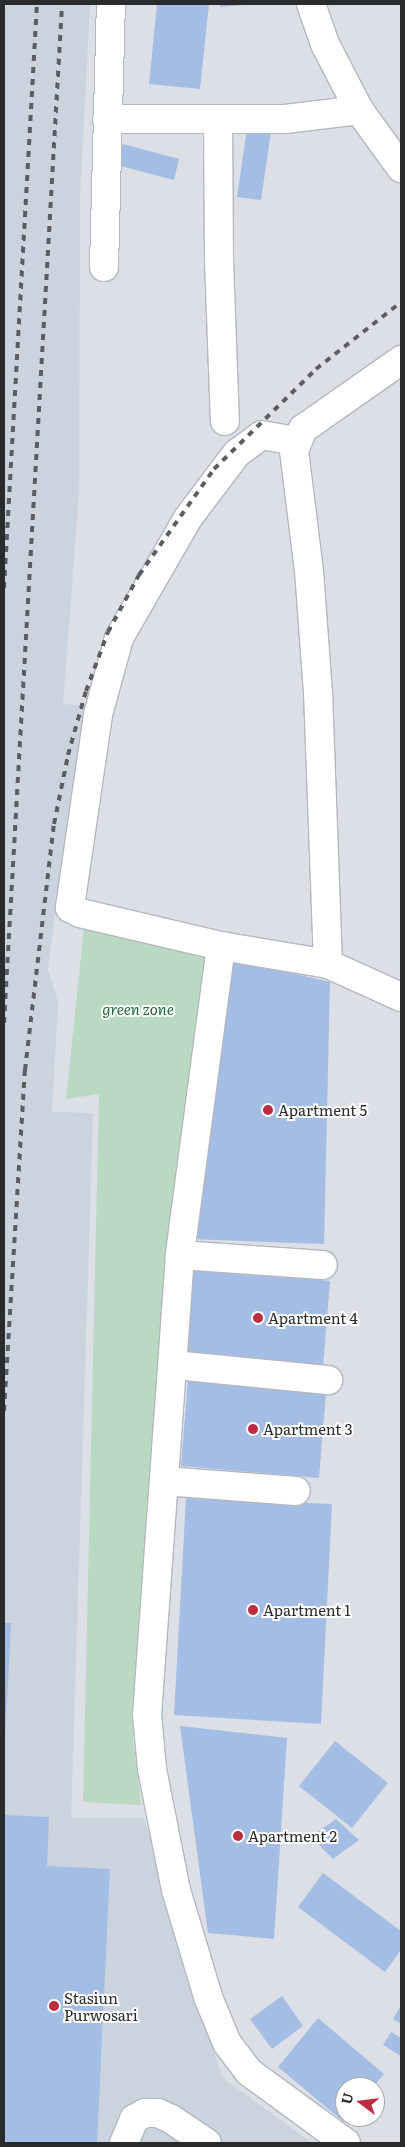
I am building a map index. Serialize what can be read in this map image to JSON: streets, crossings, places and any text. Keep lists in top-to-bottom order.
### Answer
{
  "parks": ["green zone"],
  "places": [
    "Apartment 5",
    "Apartment 4",
    "Apartment 3",
    "Apartment 1",
    "Apartment 2",
    "Stasiun Purwosari"
  ],
  "north": "left"
}
